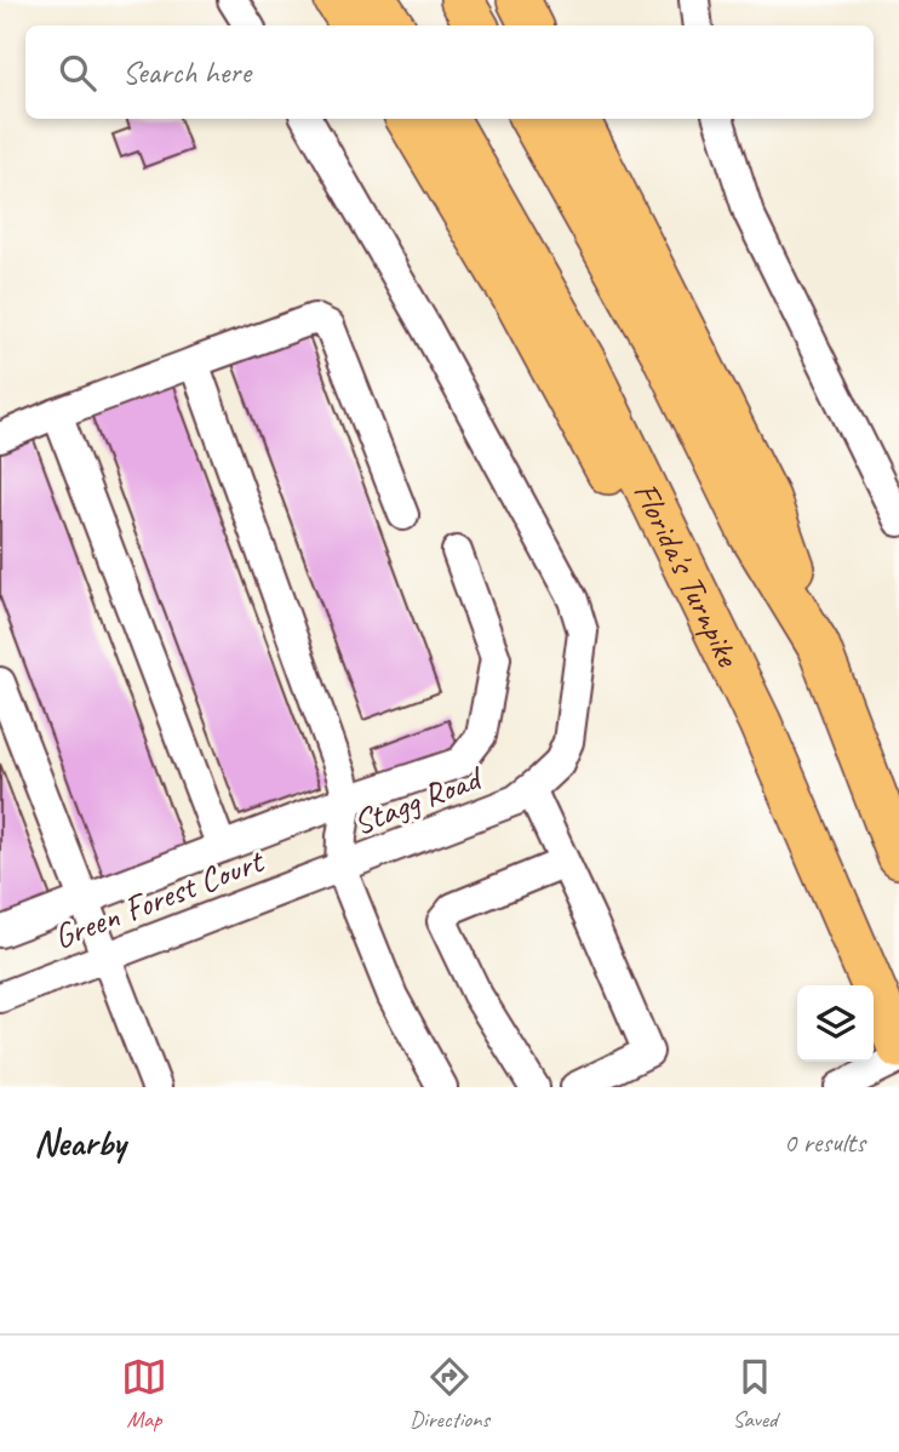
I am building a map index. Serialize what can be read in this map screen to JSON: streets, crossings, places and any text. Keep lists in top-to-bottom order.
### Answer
{
  "streets": {
    "highway": ["Florida's Turnpike"],
    "street": ["Stagg Road", "Green Forest Court"]
  },
  "crossings": [
    ["Stagg Road", "Green Forest Court"]
  ],
  "page": {
    "search": "Search here",
    "heading": ["Nearby", "0 results"],
    "nav": ["Map", "Directions", "Saved"]
  }
}
